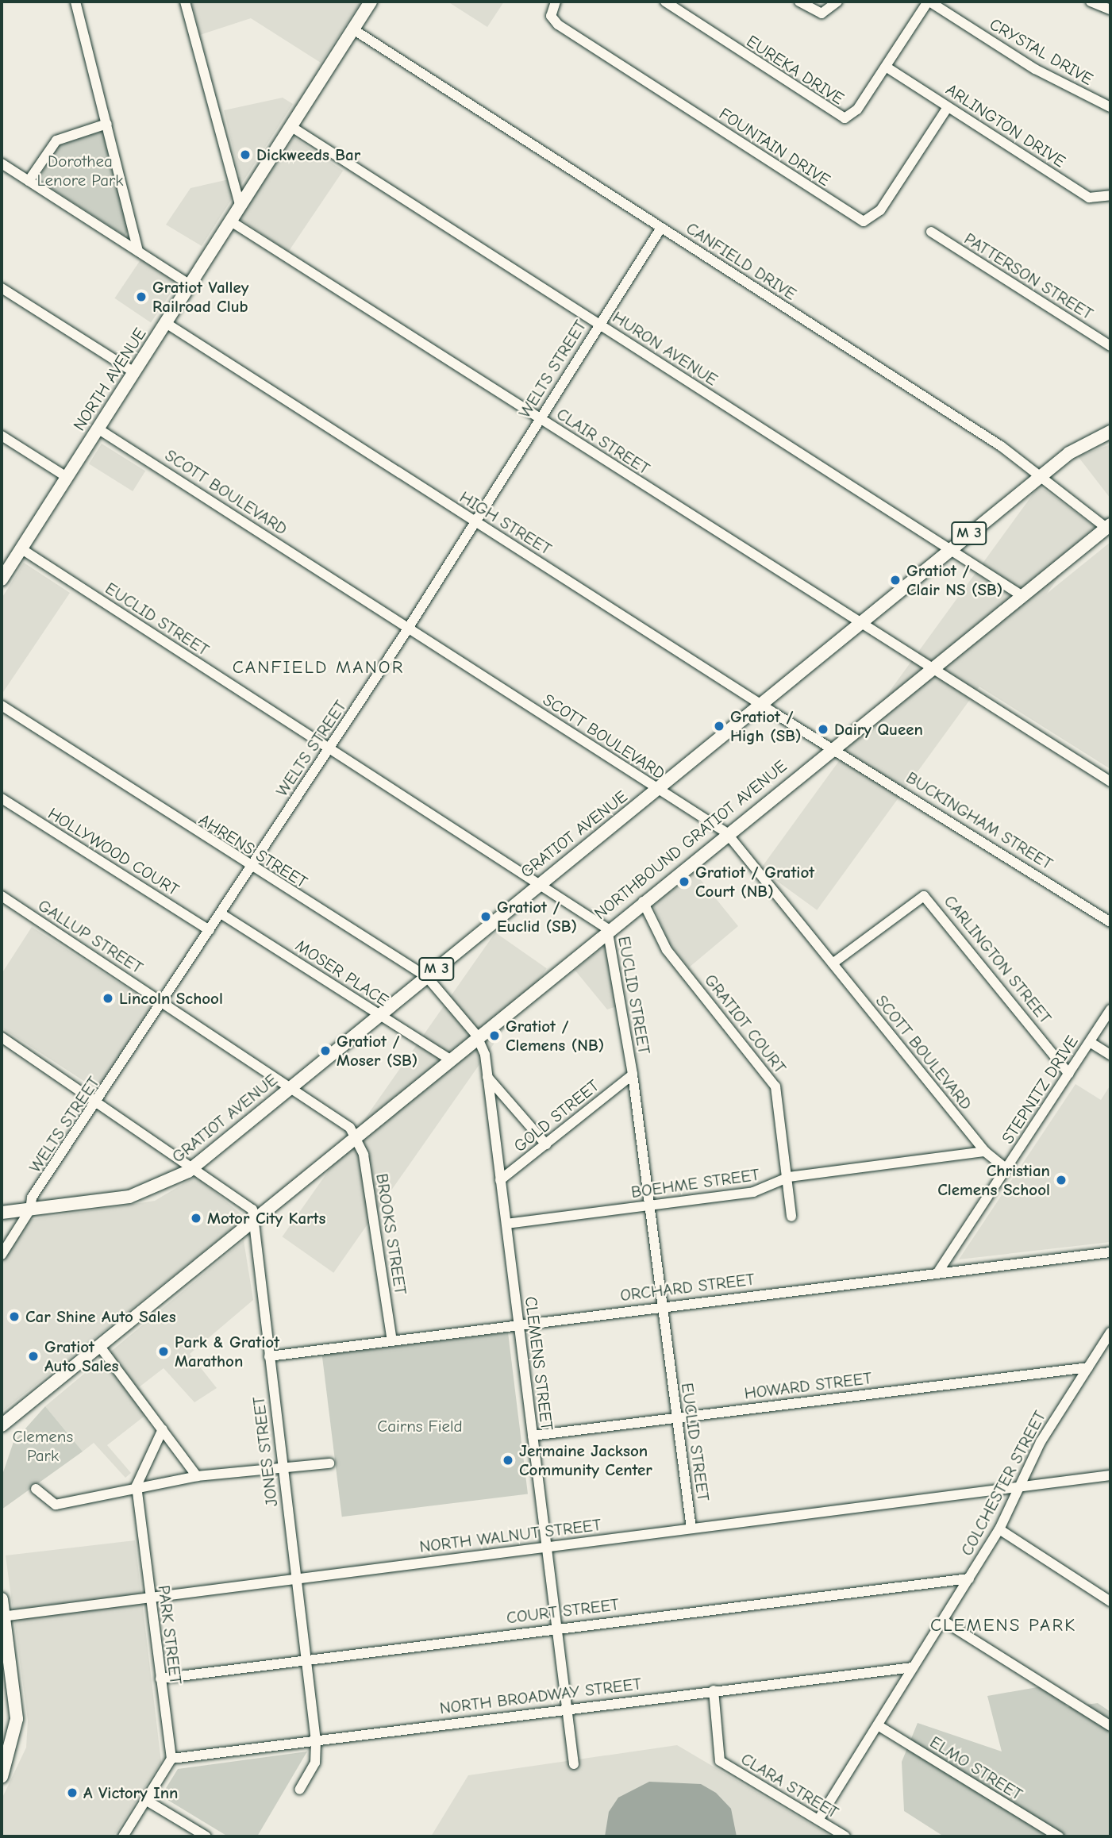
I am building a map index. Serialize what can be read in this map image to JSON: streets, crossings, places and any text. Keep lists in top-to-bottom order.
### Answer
{
  "streets": {
    "main road": [
      "NORTH AVENUE",
      "M 3",
      "GRATIOT AVENUE",
      "NORTHBOUND GRATIOT AVENUE"
    ],
    "street": [
      "CRYSTAL DRIVE",
      "EUREKA DRIVE",
      "ARLINGTON DRIVE",
      "FOUNTAIN DRIVE",
      "CANFIELD DRIVE",
      "PATTERSON STREET",
      "HURON AVENUE",
      "WELTS STREET",
      "CLAIR STREET",
      "SCOTT BOULEVARD",
      "HIGH STREET",
      "EUCLID STREET",
      "BUCKINGHAM STREET",
      "AHRENS STREET",
      "HOLLYWOOD COURT",
      "GALLUP STREET",
      "CARLINGTON STREET",
      "MOSER PLACE",
      "GRATIOT COURT",
      "STEPNITZ DRIVE",
      "GOLD STREET",
      "BOEHME STREET",
      "BROOKS STREET",
      "ORCHARD STREET",
      "CLEMENS STREET",
      "HOWARD STREET",
      "JONES STREET",
      "COLCHESTER STREET",
      "NORTH WALNUT STREET",
      "COURT STREET",
      "PARK STREET",
      "NORTH BROADWAY STREET",
      "ELMO STREET",
      "CLARA STREET"
    ]
  },
  "crossings": [
    ["CRYSTAL DRIVE", "EUREKA DRIVE"],
    ["EUREKA DRIVE", "ARLINGTON DRIVE"],
    ["ARLINGTON DRIVE", "FOUNTAIN DRIVE"],
    ["CANFIELD DRIVE", "WELTS STREET"],
    ["CANFIELD DRIVE", "NORTH AVENUE"],
    ["CANFIELD DRIVE", "GRATIOT AVENUE"],
    ["CANFIELD DRIVE", "NORTHBOUND GRATIOT AVENUE"],
    ["HURON AVENUE", "WELTS STREET"],
    ["HURON AVENUE", "NORTH AVENUE"],
    ["HURON AVENUE", "GRATIOT AVENUE"],
    ["HURON AVENUE", "NORTHBOUND GRATIOT AVENUE"],
    ["WELTS STREET", "CLAIR STREET"],
    ["WELTS STREET", "SCOTT BOULEVARD"],
    ["WELTS STREET", "HIGH STREET"],
    ["WELTS STREET", "EUCLID STREET"],
    ["WELTS STREET", "GRATIOT AVENUE"],
    ["WELTS STREET", "AHRENS STREET"],
    ["WELTS STREET", "HOLLYWOOD COURT"],
    ["WELTS STREET", "GALLUP STREET"],
    ["WELTS STREET", "MOSER PLACE"],
    ["NORTH AVENUE", "CLAIR STREET"],
    ["NORTH AVENUE", "SCOTT BOULEVARD"],
    ["NORTH AVENUE", "HIGH STREET"],
    ["NORTH AVENUE", "EUCLID STREET"],
    ["CLAIR STREET", "GRATIOT AVENUE"],
    ["CLAIR STREET", "NORTHBOUND GRATIOT AVENUE"],
    ["SCOTT BOULEVARD", "GRATIOT AVENUE"],
    ["SCOTT BOULEVARD", "NORTHBOUND GRATIOT AVENUE"],
    ["SCOTT BOULEVARD", "CARLINGTON STREET"],
    ["SCOTT BOULEVARD", "STEPNITZ DRIVE"],
    ["SCOTT BOULEVARD", "BOEHME STREET"],
    ["HIGH STREET", "BUCKINGHAM STREET"],
    ["HIGH STREET", "GRATIOT AVENUE"],
    ["HIGH STREET", "NORTHBOUND GRATIOT AVENUE"],
    ["EUCLID STREET", "GRATIOT AVENUE"],
    ["EUCLID STREET", "NORTHBOUND GRATIOT AVENUE"],
    ["EUCLID STREET", "GOLD STREET"],
    ["EUCLID STREET", "BOEHME STREET"],
    ["EUCLID STREET", "ORCHARD STREET"],
    ["EUCLID STREET", "HOWARD STREET"],
    ["EUCLID STREET", "NORTH WALNUT STREET"],
    ["BUCKINGHAM STREET", "NORTHBOUND GRATIOT AVENUE"],
    ["GRATIOT AVENUE", "AHRENS STREET"],
    ["GRATIOT AVENUE", "GALLUP STREET"],
    ["GRATIOT AVENUE", "MOSER PLACE"],
    ["NORTHBOUND GRATIOT AVENUE", "AHRENS STREET"],
    ["NORTHBOUND GRATIOT AVENUE", "GALLUP STREET"],
    ["NORTHBOUND GRATIOT AVENUE", "MOSER PLACE"],
    ["NORTHBOUND GRATIOT AVENUE", "GRATIOT COURT"],
    ["NORTHBOUND GRATIOT AVENUE", "BROOKS STREET"],
    ["NORTHBOUND GRATIOT AVENUE", "CLEMENS STREET"],
    ["NORTHBOUND GRATIOT AVENUE", "JONES STREET"],
    ["AHRENS STREET", "CLEMENS STREET"],
    ["GALLUP STREET", "BROOKS STREET"],
    ["CARLINGTON STREET", "STEPNITZ DRIVE"],
    ["GRATIOT COURT", "BOEHME STREET"],
    ["STEPNITZ DRIVE", "ORCHARD STREET"],
    ["GOLD STREET", "CLEMENS STREET"],
    ["BOEHME STREET", "CLEMENS STREET"],
    ["BROOKS STREET", "ORCHARD STREET"],
    ["ORCHARD STREET", "CLEMENS STREET"],
    ["ORCHARD STREET", "JONES STREET"],
    ["CLEMENS STREET", "HOWARD STREET"],
    ["CLEMENS STREET", "NORTH WALNUT STREET"],
    ["CLEMENS STREET", "COURT STREET"],
    ["CLEMENS STREET", "NORTH BROADWAY STREET"],
    ["HOWARD STREET", "COLCHESTER STREET"],
    ["JONES STREET", "NORTH WALNUT STREET"],
    ["JONES STREET", "COURT STREET"],
    ["JONES STREET", "NORTH BROADWAY STREET"],
    ["COLCHESTER STREET", "NORTH WALNUT STREET"],
    ["COLCHESTER STREET", "COURT STREET"],
    ["COLCHESTER STREET", "NORTH BROADWAY STREET"],
    ["COLCHESTER STREET", "ELMO STREET"],
    ["COLCHESTER STREET", "CLARA STREET"],
    ["NORTH WALNUT STREET", "PARK STREET"],
    ["COURT STREET", "PARK STREET"],
    ["PARK STREET", "NORTH BROADWAY STREET"],
    ["NORTH BROADWAY STREET", "CLARA STREET"]
  ],
  "districts": ["CANFIELD MANOR", "CLEMENS PARK"],
  "parks": ["Dorothea Lenore Park", "Cairns Field", "Clemens Park"],
  "places": [
    "Dickweeds Bar",
    "Gratiot Valley Railroad Club",
    "Gratiot / Clair NS (SB)",
    "Gratiot / High (SB)",
    "Dairy Queen",
    "Gratiot / Gratiot Court (NB)",
    "Gratiot / Euclid (SB)",
    "Lincoln School",
    "Gratiot / Clemens (NB)",
    "Gratiot / Moser (SB)",
    "Christian Clemens School",
    "Motor City Karts",
    "Car Shine Auto Sales",
    "Park & Gratiot Marathon",
    "Gratiot Auto Sales",
    "Jermaine Jackson Community Center",
    "A Victory Inn"
  ]
}
